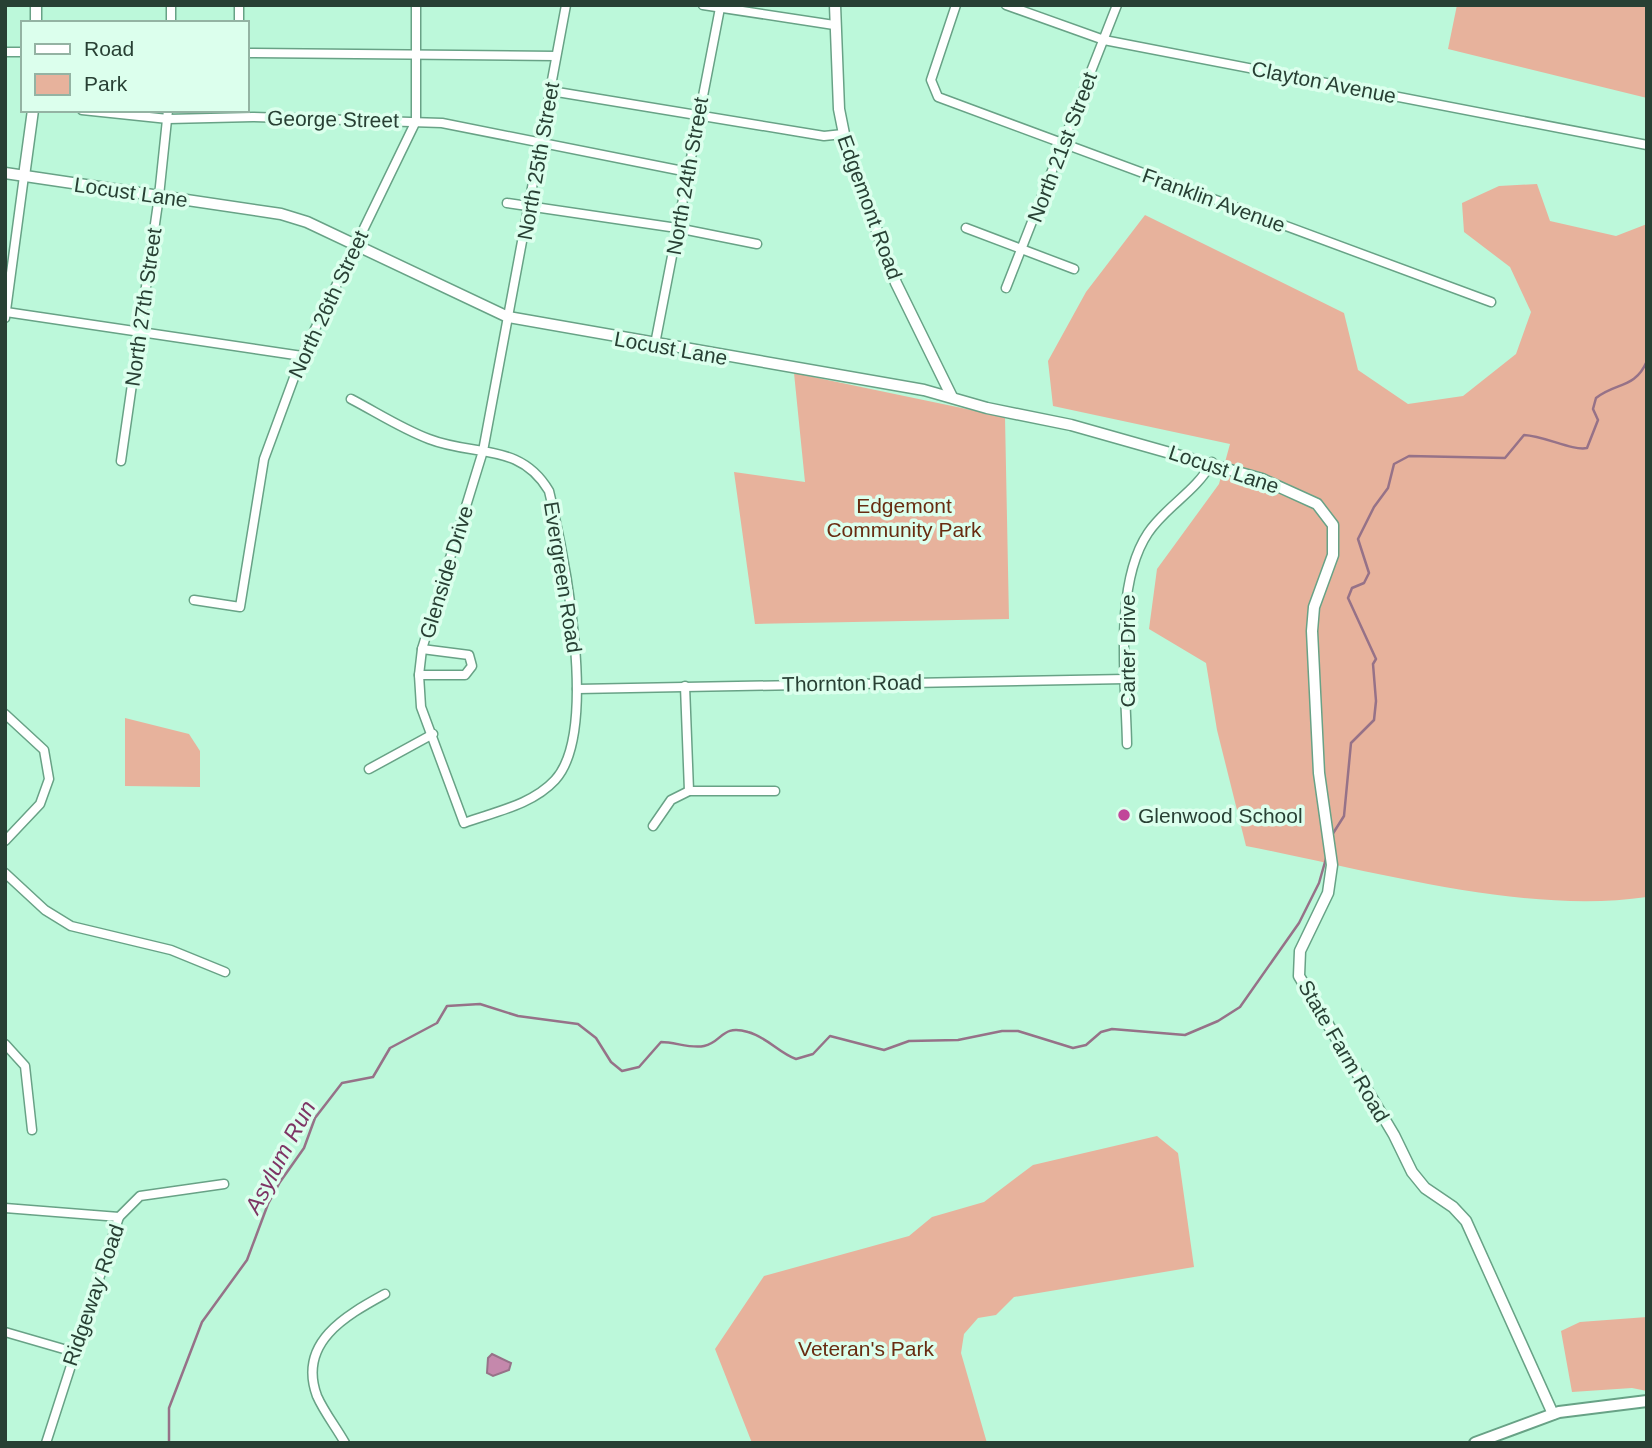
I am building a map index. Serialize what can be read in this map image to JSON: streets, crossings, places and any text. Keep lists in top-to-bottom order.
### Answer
{
  "streets": {
    "street": [
      "Clayton Avenue",
      "George Street",
      "North 21st Street",
      "North 25th Street",
      "North 24th Street",
      "Locust Lane",
      "Franklin Avenue",
      "Edgemont Road",
      "North 26th Street",
      "North 27th Street",
      "Glenside Drive",
      "Evergreen Road",
      "Carter Drive",
      "Thornton Road",
      "State Farm Road",
      "Ridgeway Road"
    ]
  },
  "crossings": [
    ["Clayton Avenue", "North 21st Street"],
    ["George Street", "North 25th Street"],
    ["George Street", "North 24th Street"],
    ["George Street", "North 26th Street"],
    ["George Street", "North 27th Street"],
    ["North 21st Street", "Franklin Avenue"],
    ["North 25th Street", "Locust Lane"],
    ["North 25th Street", "Glenside Drive"],
    ["North 24th Street", "Locust Lane"],
    ["Locust Lane", "Edgemont Road"],
    ["Locust Lane", "North 26th Street"],
    ["Locust Lane", "North 27th Street"],
    ["Locust Lane", "Glenside Drive"],
    ["Locust Lane", "Carter Drive"],
    ["Locust Lane", "State Farm Road"],
    ["Glenside Drive", "Evergreen Road"],
    ["Evergreen Road", "Thornton Road"],
    ["Carter Drive", "Thornton Road"]
  ],
  "water": ["Asylum Run"],
  "parks": ["Edgemont Community Park", "Veteran's Park"],
  "places": ["Glenwood School"],
  "legend": ["Road", "Park"]
}
